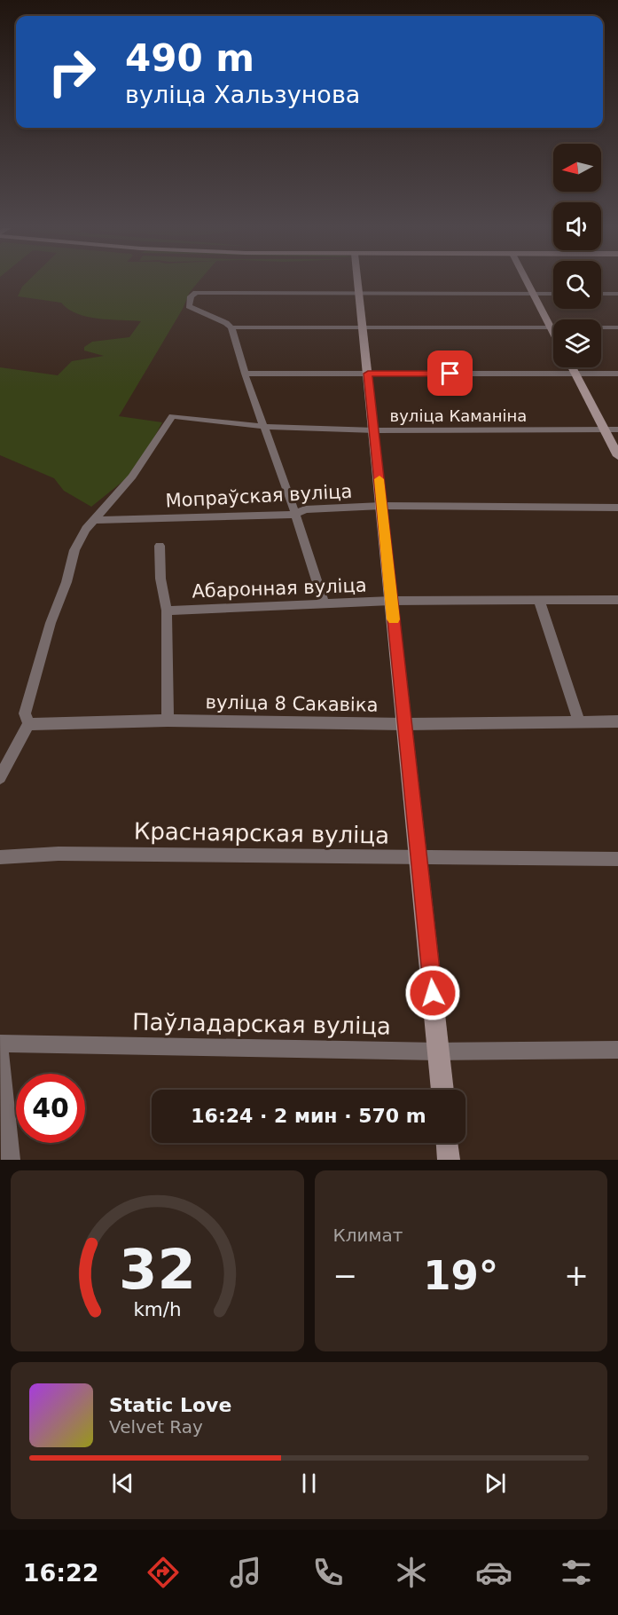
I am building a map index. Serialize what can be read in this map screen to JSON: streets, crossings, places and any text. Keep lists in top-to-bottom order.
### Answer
{
  "streets": {
    "street": [
      "вуліца Каманіна",
      "Мопраўская вуліца",
      "Абаронная вуліца",
      "вуліца 8 Сакавіка",
      "Краснаярская вуліца",
      "Паўладарская вуліца"
    ]
  },
  "crossings": [
    ["вуліца Каманіна", "Мопраўская вуліца"],
    ["Абаронная вуліца", "вуліца 8 Сакавіка"]
  ],
  "north": "left",
  "page": {
    "turn": ["490 m", "вуліца Хальзунова"],
    "limit": "40",
    "trip": "16:24 · 2 мин · 570 m",
    "tile": "Климат",
    "heat": ["−", "19°", "+"],
    "song": ["Static Love", "Velvet Ray"],
    "tabs": "16:22",
    "gauge": ["32", "km/h"]
  }
}
